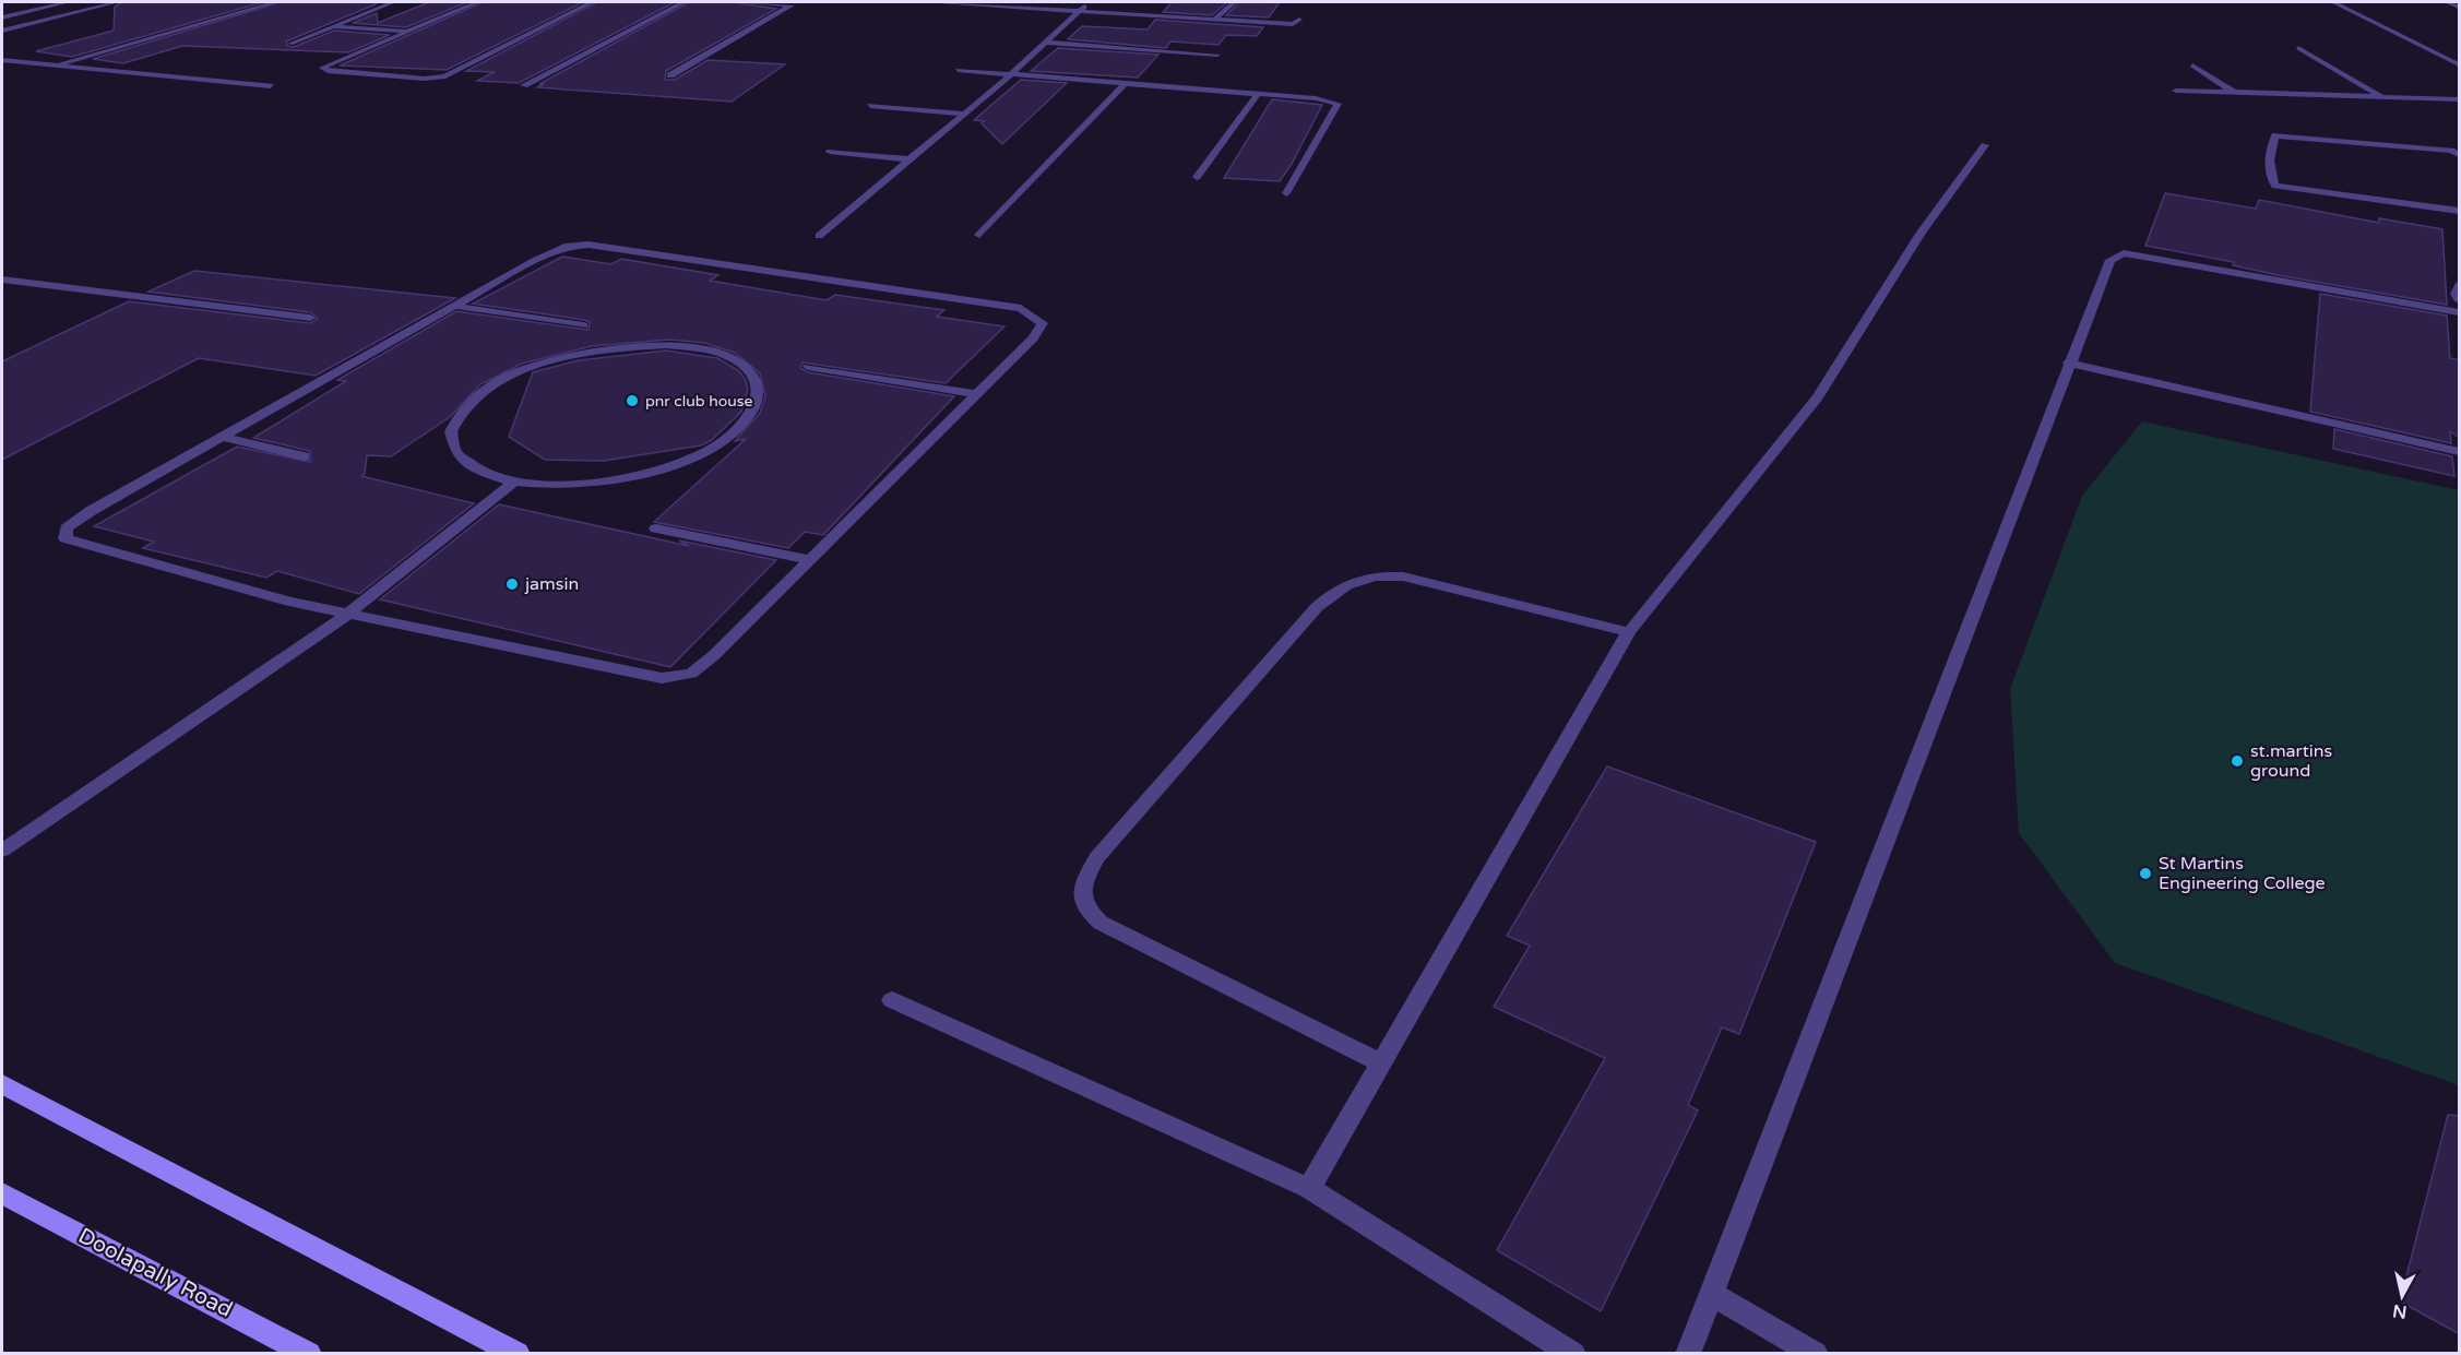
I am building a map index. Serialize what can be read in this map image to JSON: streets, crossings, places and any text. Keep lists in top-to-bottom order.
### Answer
{
  "streets": {
    "main road": ["Doolapally Road"]
  },
  "places": [
    "pnr club house",
    "jamsin",
    "st.martins ground",
    "St Martins Engineering College"
  ],
  "north": "bottom"
}
